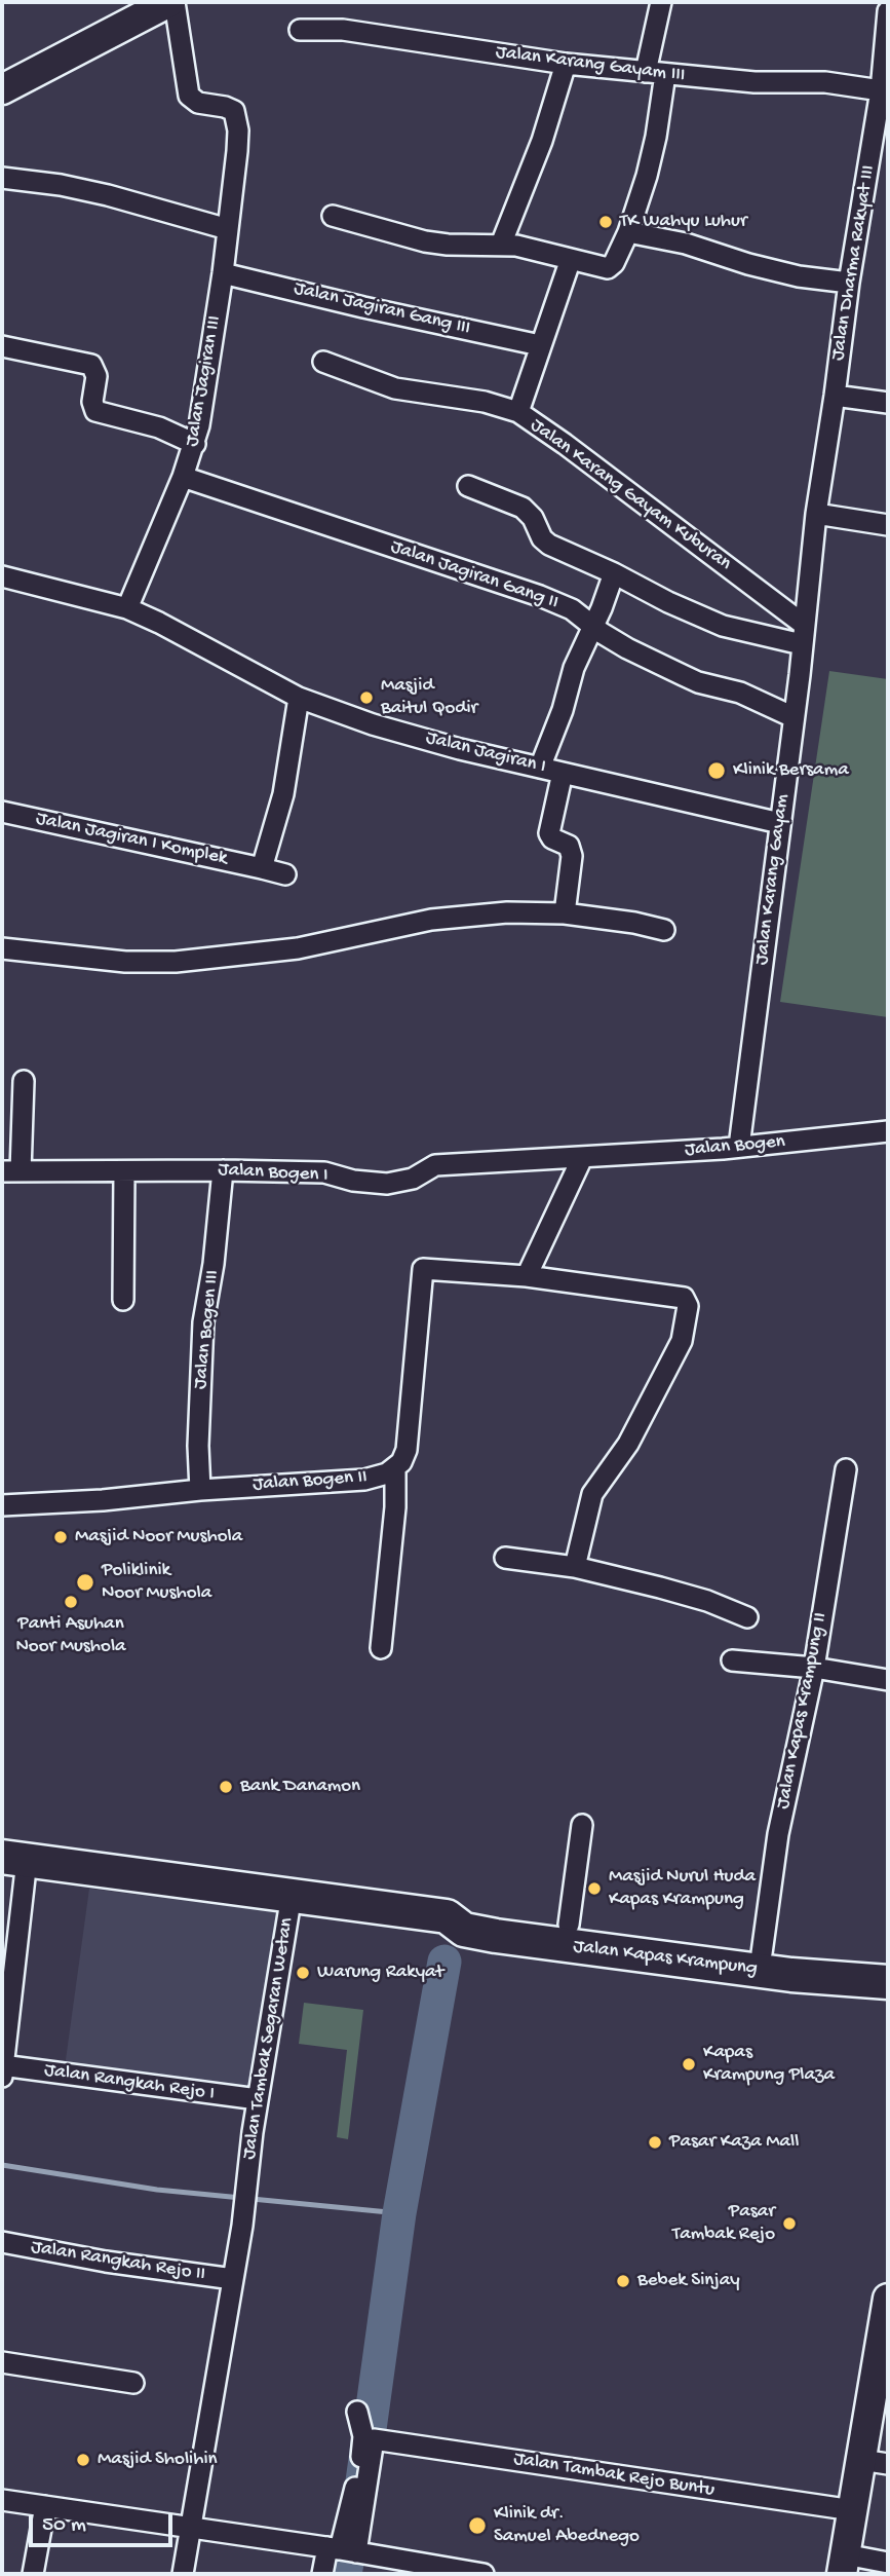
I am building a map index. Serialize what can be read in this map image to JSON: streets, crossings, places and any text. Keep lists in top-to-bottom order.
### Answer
{
  "streets": {
    "main road": ["Jalan Kapas Krampung"],
    "street": [
      "Jalan Karang Gayam III",
      "Jalan Dharma Rakyat III",
      "Jalan Jagiran Gang III",
      "Jalan Jagiran III",
      "Jalan Karang Gayam Kuburan",
      "Jalan Jagiran Gang II",
      "Jalan Jagiran I",
      "Jalan Jagiran I Komplek",
      "Jalan Karang Gayam",
      "Jalan Bogen",
      "Jalan Bogen I",
      "Jalan Bogen III",
      "Jalan Bogen II",
      "Jalan Kapas Krampung II",
      "Jalan Tambak Segaran Wetan",
      "Jalan Rangkah Rejo I",
      "Jalan Rangkah Rejo II",
      "Jalan Tambak Rejo Buntu"
    ]
  },
  "crossings": [
    ["Jalan Karang Gayam III", "Jalan Dharma Rakyat III"],
    ["Jalan Dharma Rakyat III", "Jalan Karang Gayam"],
    ["Jalan Jagiran Gang III", "Jalan Jagiran III"],
    ["Jalan Jagiran Gang III", "Jalan Karang Gayam Kuburan"],
    ["Jalan Jagiran III", "Jalan Jagiran Gang II"],
    ["Jalan Jagiran III", "Jalan Jagiran I"],
    ["Jalan Karang Gayam Kuburan", "Jalan Karang Gayam"],
    ["Jalan Jagiran Gang II", "Jalan Karang Gayam"],
    ["Jalan Jagiran I", "Jalan Karang Gayam"],
    ["Jalan Karang Gayam", "Jalan Bogen"],
    ["Jalan Bogen", "Jalan Bogen I"],
    ["Jalan Bogen I", "Jalan Bogen III"],
    ["Jalan Bogen III", "Jalan Bogen II"],
    ["Jalan Kapas Krampung II", "Jalan Kapas Krampung"],
    ["Jalan Kapas Krampung", "Jalan Tambak Segaran Wetan"],
    ["Jalan Tambak Segaran Wetan", "Jalan Rangkah Rejo I"],
    ["Jalan Tambak Segaran Wetan", "Jalan Rangkah Rejo II"]
  ],
  "places": [
    "TK Wahyu Luhur",
    "Masjid Baitul Qodir",
    "Klinik Bersama",
    "Masjid Noor Mushola",
    "Poliklinik Noor Mushola",
    "Panti Asuhan Noor Mushola",
    "Bank Danamon",
    "Masjid Nurul Huda Kapas Krampung",
    "Warung Rakyat",
    "Kapas Krampung Plaza",
    "Pasar Kaza Mall",
    "Pasar Tambak Rejo",
    "Bebek Sinjay",
    "Masjid Sholihin",
    "Klinik dr. Samuel Abednego"
  ],
  "scale_bar": "50 m"
}
